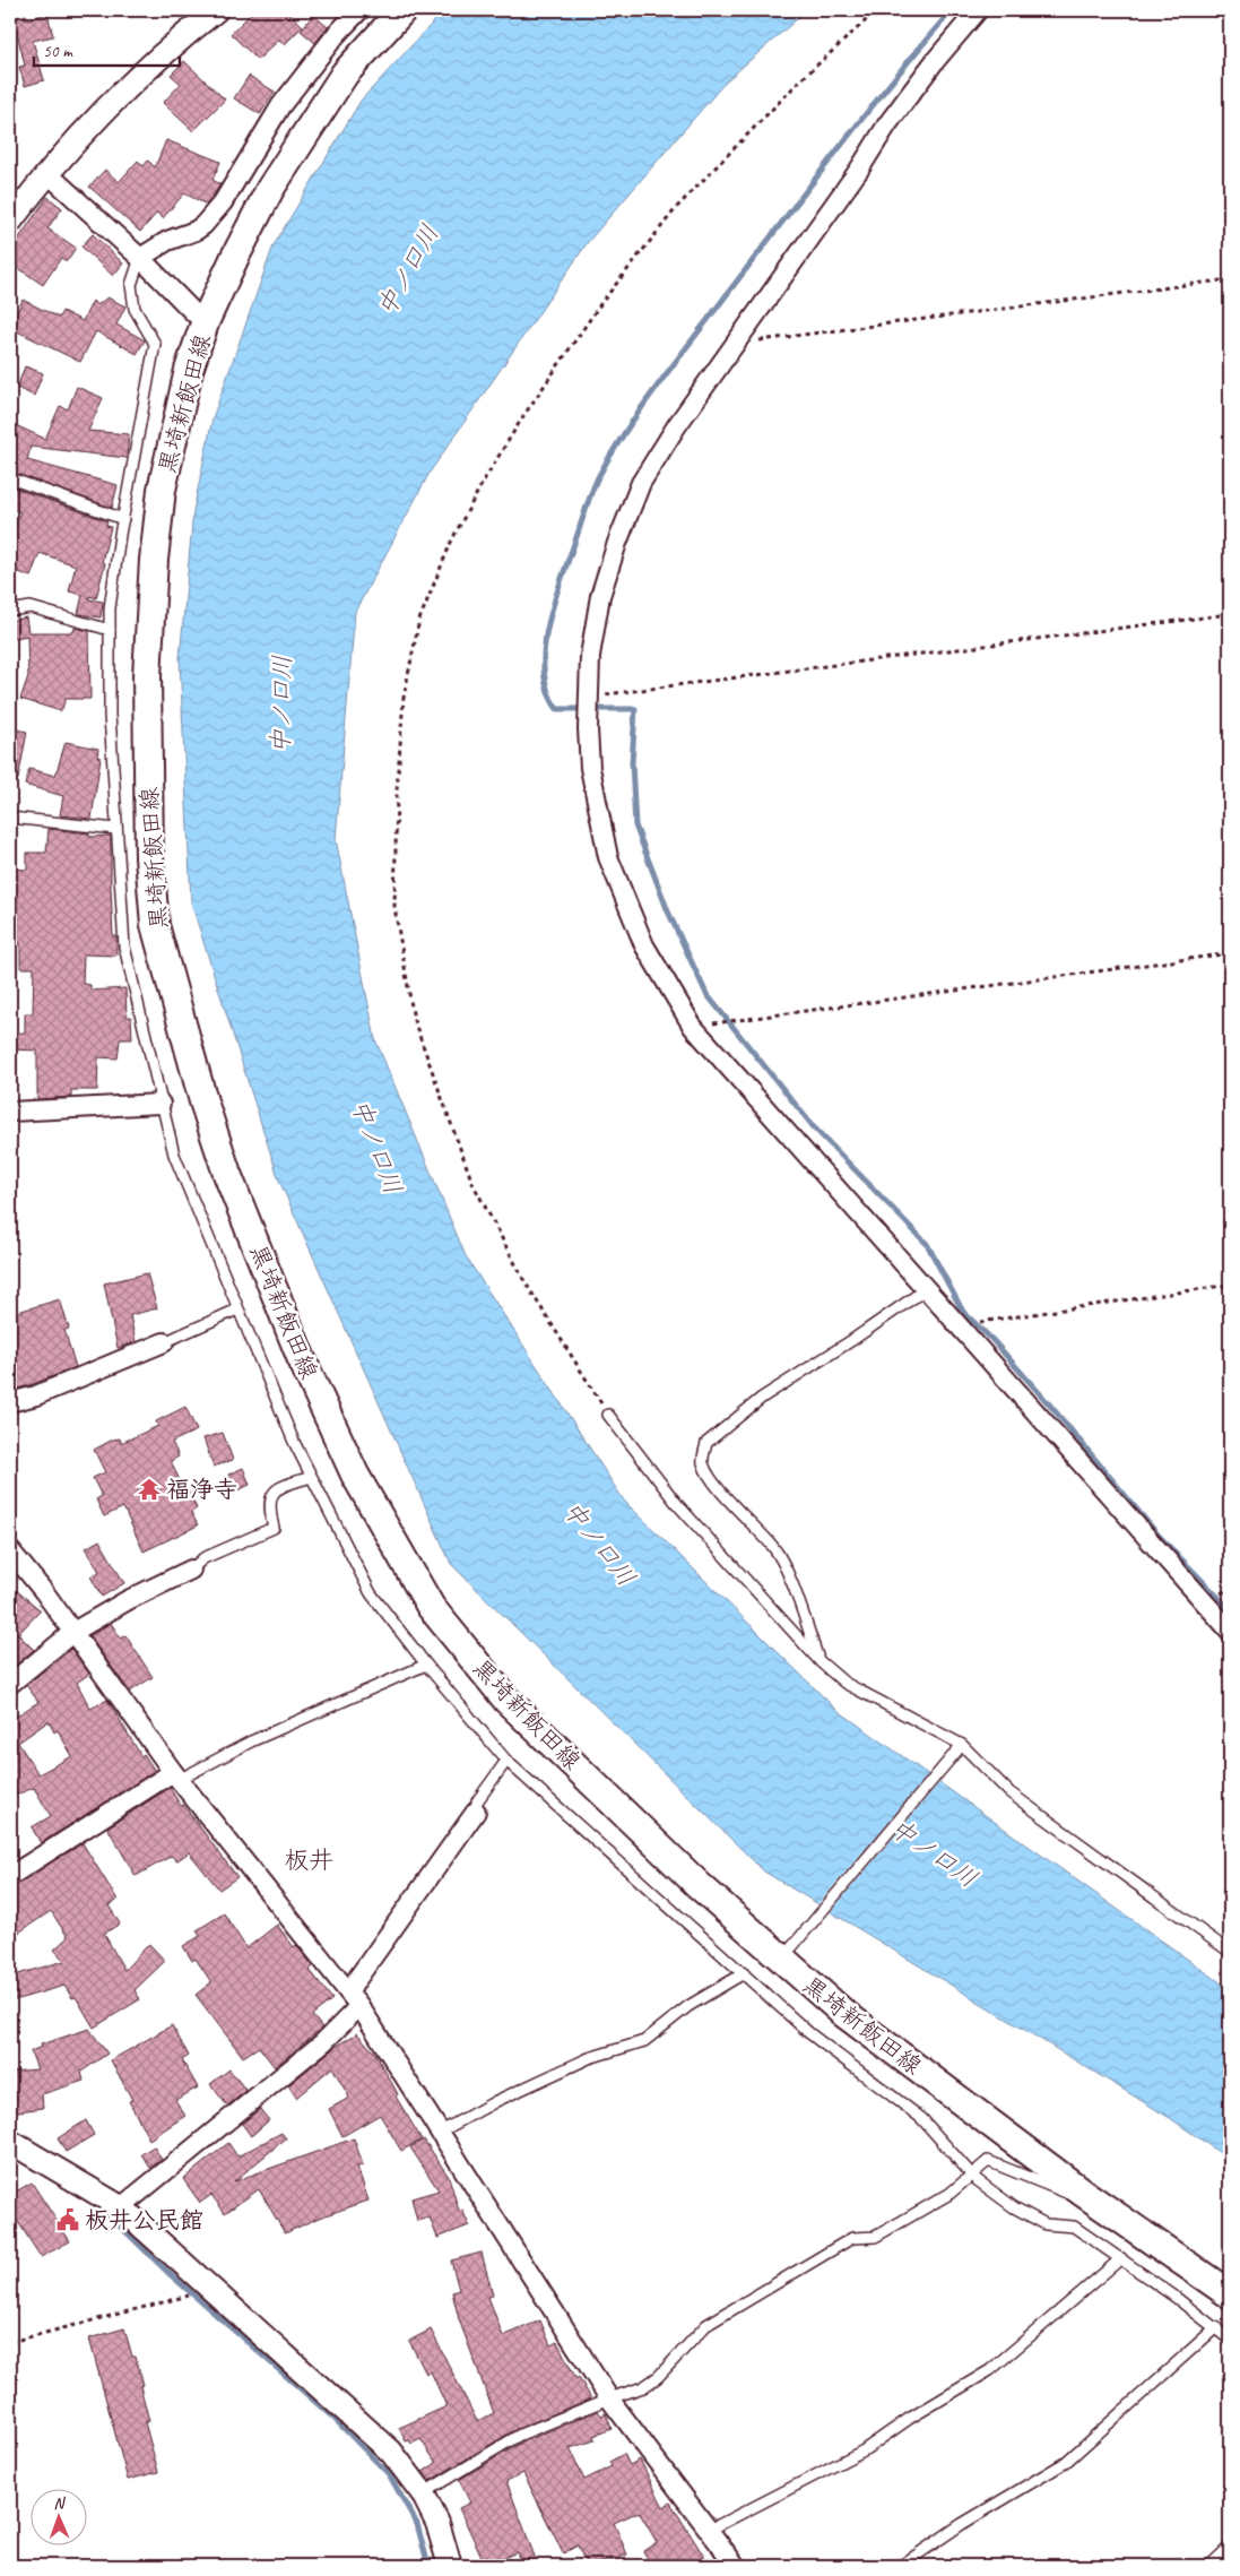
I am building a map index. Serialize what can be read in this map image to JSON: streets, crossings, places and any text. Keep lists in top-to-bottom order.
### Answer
{
  "streets": {
    "main road": ["黒埼新飯田線"]
  },
  "districts": ["板井"],
  "water": ["中ノ口川"],
  "places": {
    "temple": ["福浄寺"],
    "public building": ["板井公民館"]
  },
  "scale_bar": "50 m",
  "north": "top"
}
